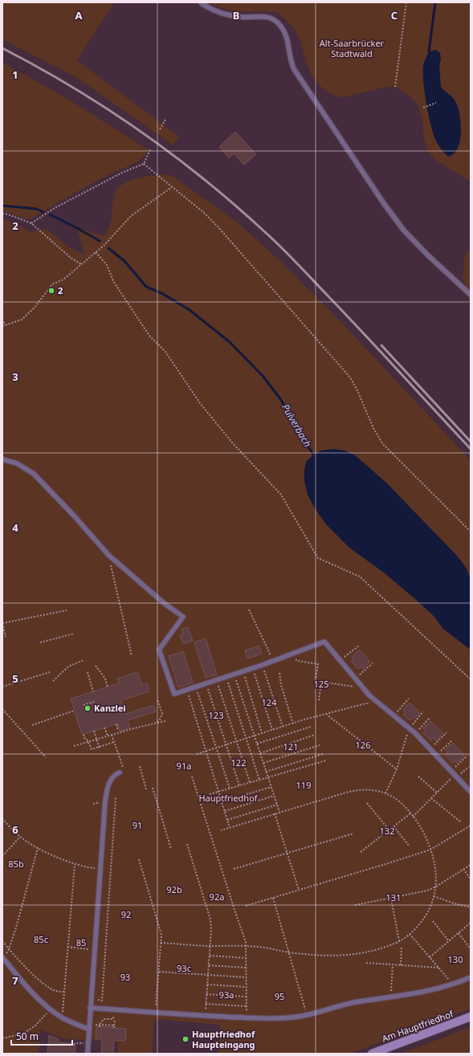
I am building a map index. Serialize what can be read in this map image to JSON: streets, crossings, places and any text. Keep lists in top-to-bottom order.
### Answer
{
  "streets": {
    "main road": ["Am Hauptfriedhof"]
  },
  "water": ["Pulverbach"],
  "parks": [
    "Alt-Saarbrücker Stadtwald",
    "125",
    "124",
    "123",
    "126",
    "121",
    "122",
    "91a",
    "119",
    "Hauptfriedhof",
    "91",
    "132",
    "85b",
    "92b",
    "92a",
    "131",
    "92",
    "85c",
    "85",
    "130",
    "93c",
    "93",
    "93a",
    "95"
  ],
  "places": ["2", "Kanzlei", "Hauptfriedhof Haupteingang"],
  "scale_bar": "50 m",
  "grid": {
    "columns": ["A", "B", "C"],
    "rows": [
      "1",
      "2",
      "3",
      "4",
      "5",
      "6",
      "7"
    ]
  }
}
